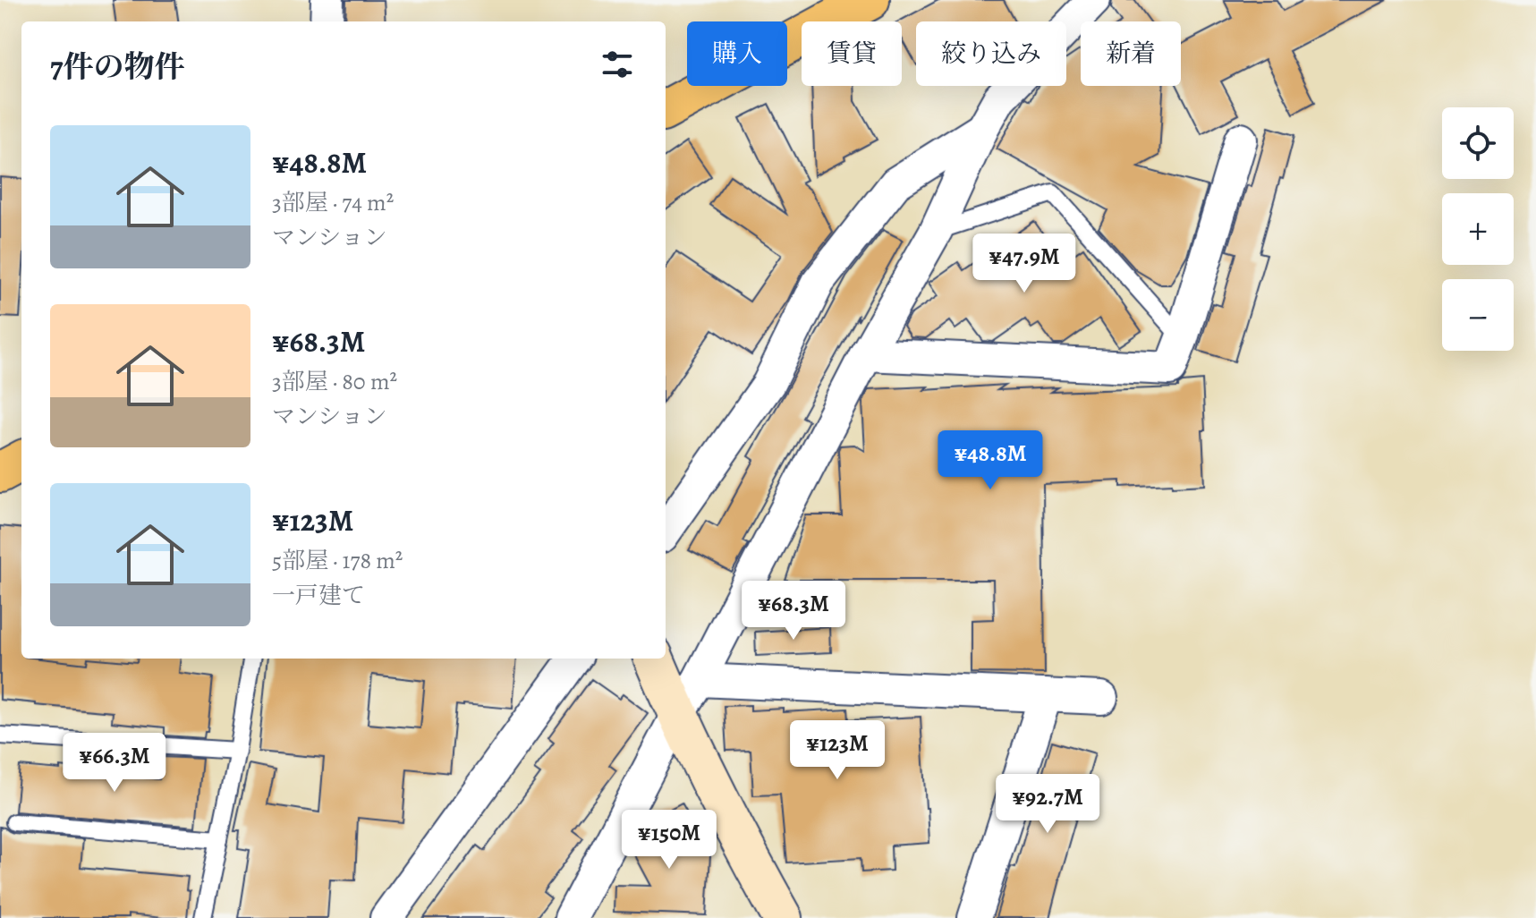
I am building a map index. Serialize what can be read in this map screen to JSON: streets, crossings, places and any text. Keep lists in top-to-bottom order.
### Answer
{
  "page": {
    "chip": [
      "購入",
      "賃貸",
      "絞り込み",
      "新着"
    ],
    "heading": "7件の物件",
    "map_buttons": ["+", "−"],
    "list": [
      {
        "name": "¥48.8M",
        "note": "3部屋 · 74 m² · マンション"
      },
      {
        "name": "¥68.3M",
        "note": "3部屋 · 80 m² · マンション"
      },
      {
        "name": "¥123M",
        "note": "5部屋 · 178 m² · 一戸建て"
      }
    ],
    "price": [
      "¥47.9M",
      "¥48.8M",
      "¥68.3M",
      "¥123M",
      "¥66.3M",
      "¥92.7M",
      "¥150M"
    ]
  }
}
